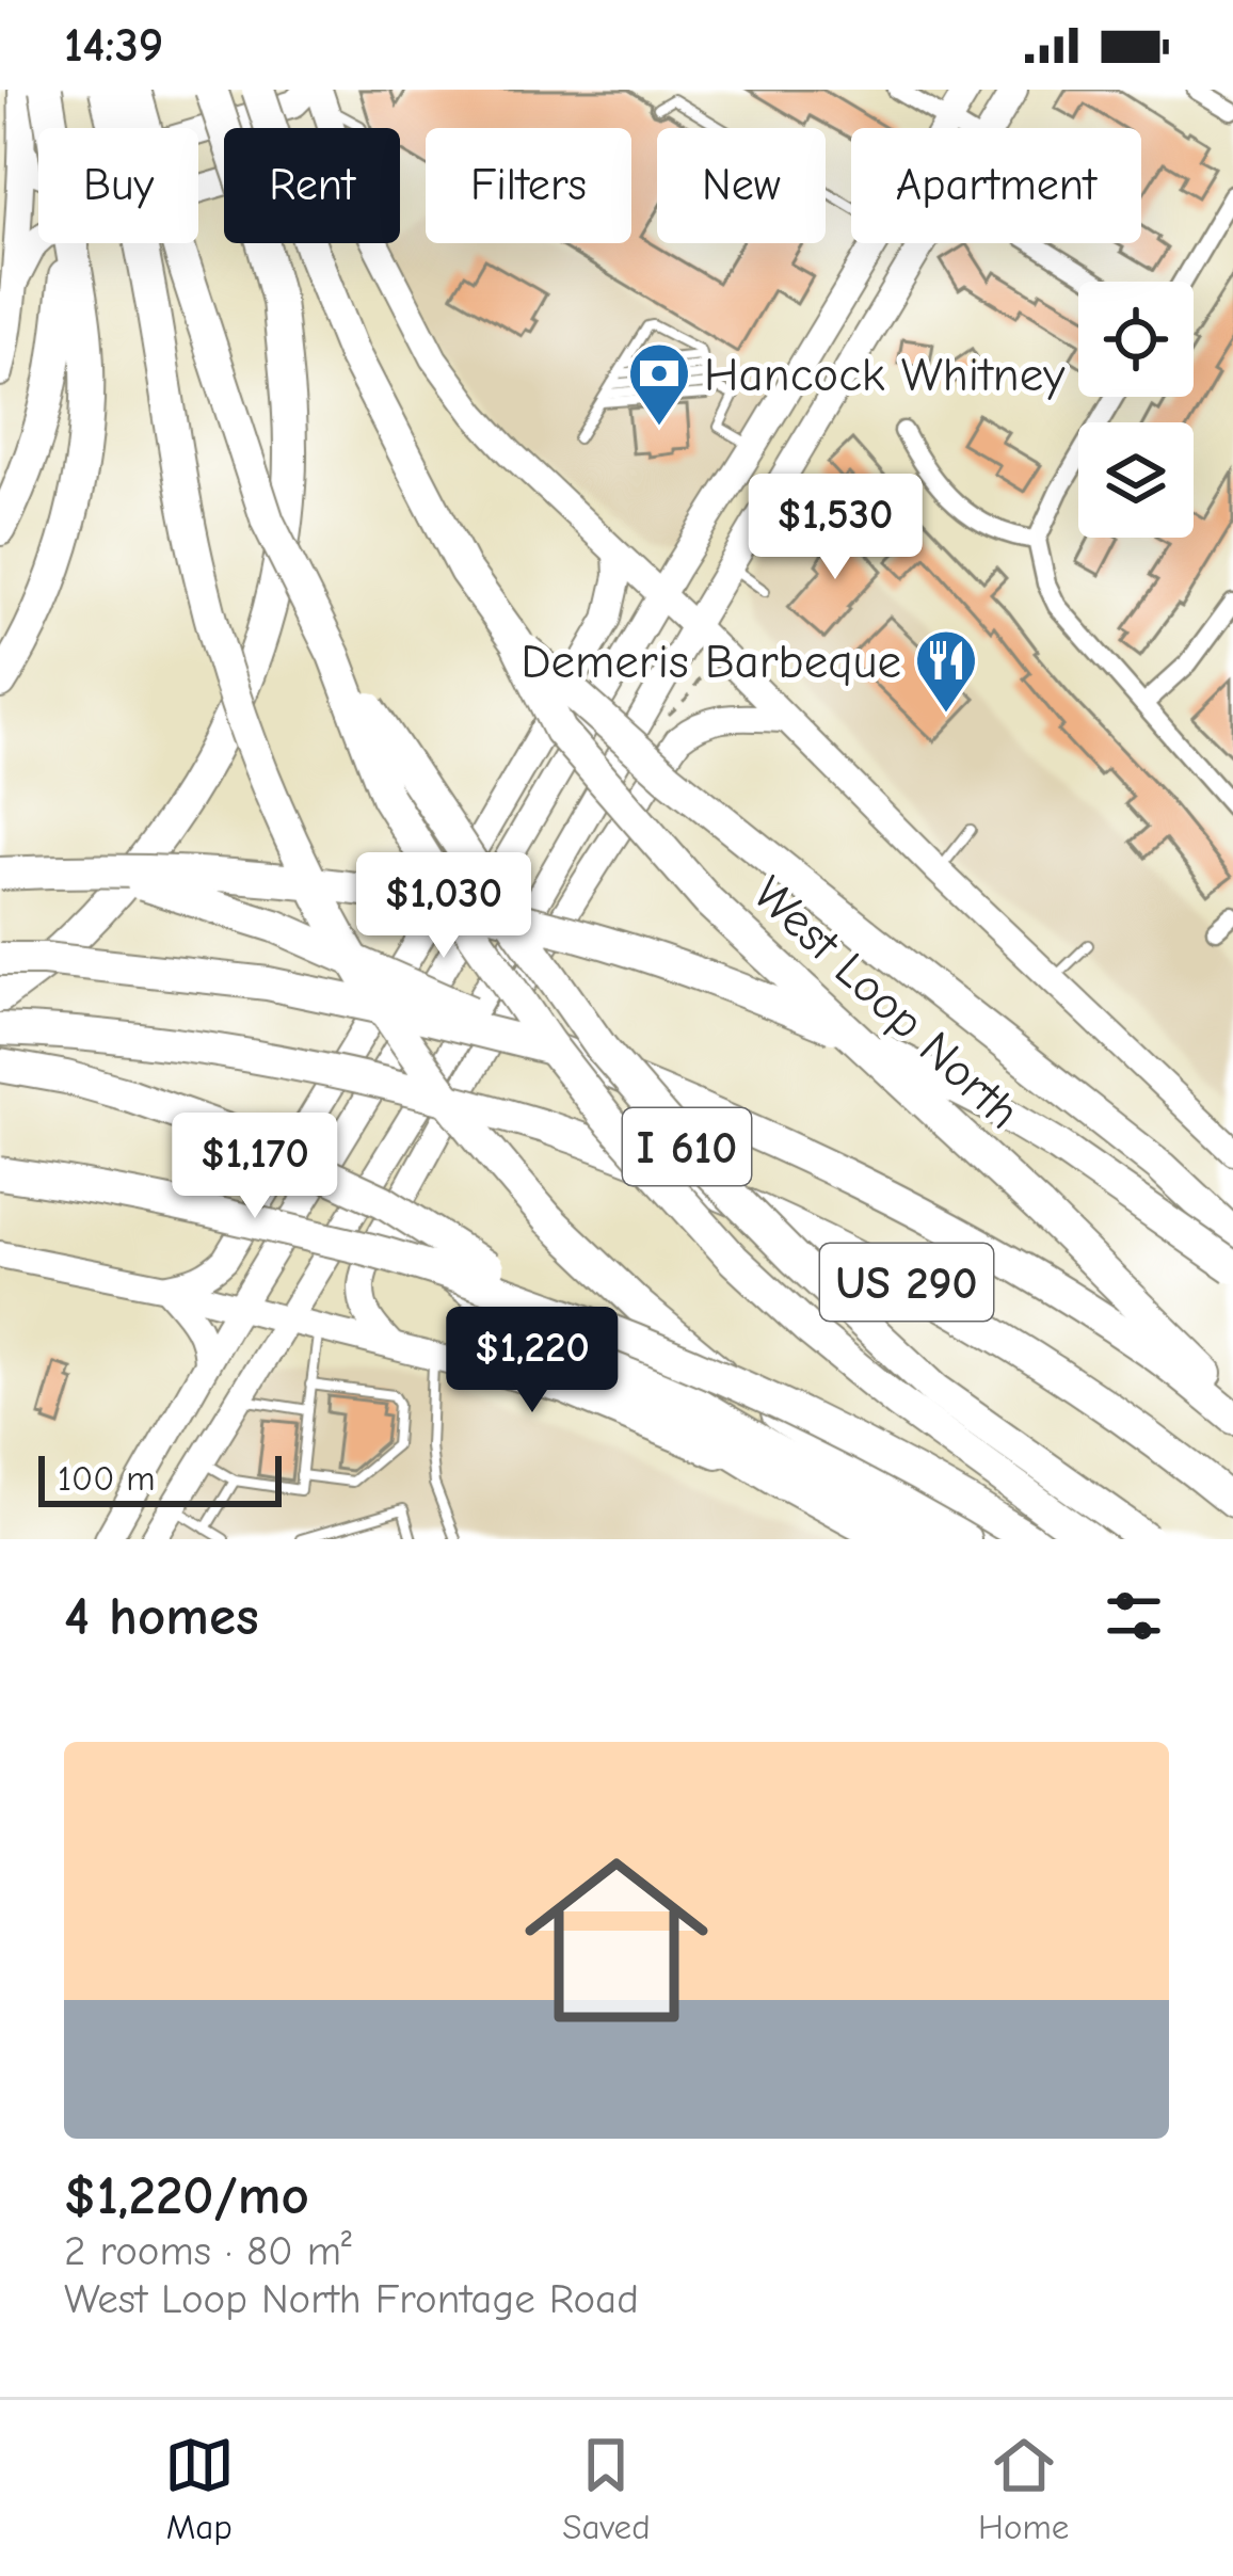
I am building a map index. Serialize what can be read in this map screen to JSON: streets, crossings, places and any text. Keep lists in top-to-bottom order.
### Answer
{
  "streets": {
    "highway": ["West Loop North", "I 610", "US 290"]
  },
  "places": {
    "bank": ["Hancock Whitney"],
    "restaurant": ["Demeris Barbeque"]
  },
  "scale_bar": "100 m",
  "page": {
    "status": "14:39",
    "chip": [
      "Buy",
      "Rent",
      "Filters",
      "New",
      "Apartment"
    ],
    "price": [
      "$1,530",
      "$1,030",
      "$1,170",
      "$1,220"
    ],
    "scale": "100 m",
    "heading": "4 homes",
    "list": [
      {
        "name": "$1,220/mo",
        "note": "2 rooms · 80 m² · West Loop North Frontage Road"
      }
    ],
    "tabs": ["Map", "Saved", "Home"]
  }
}
